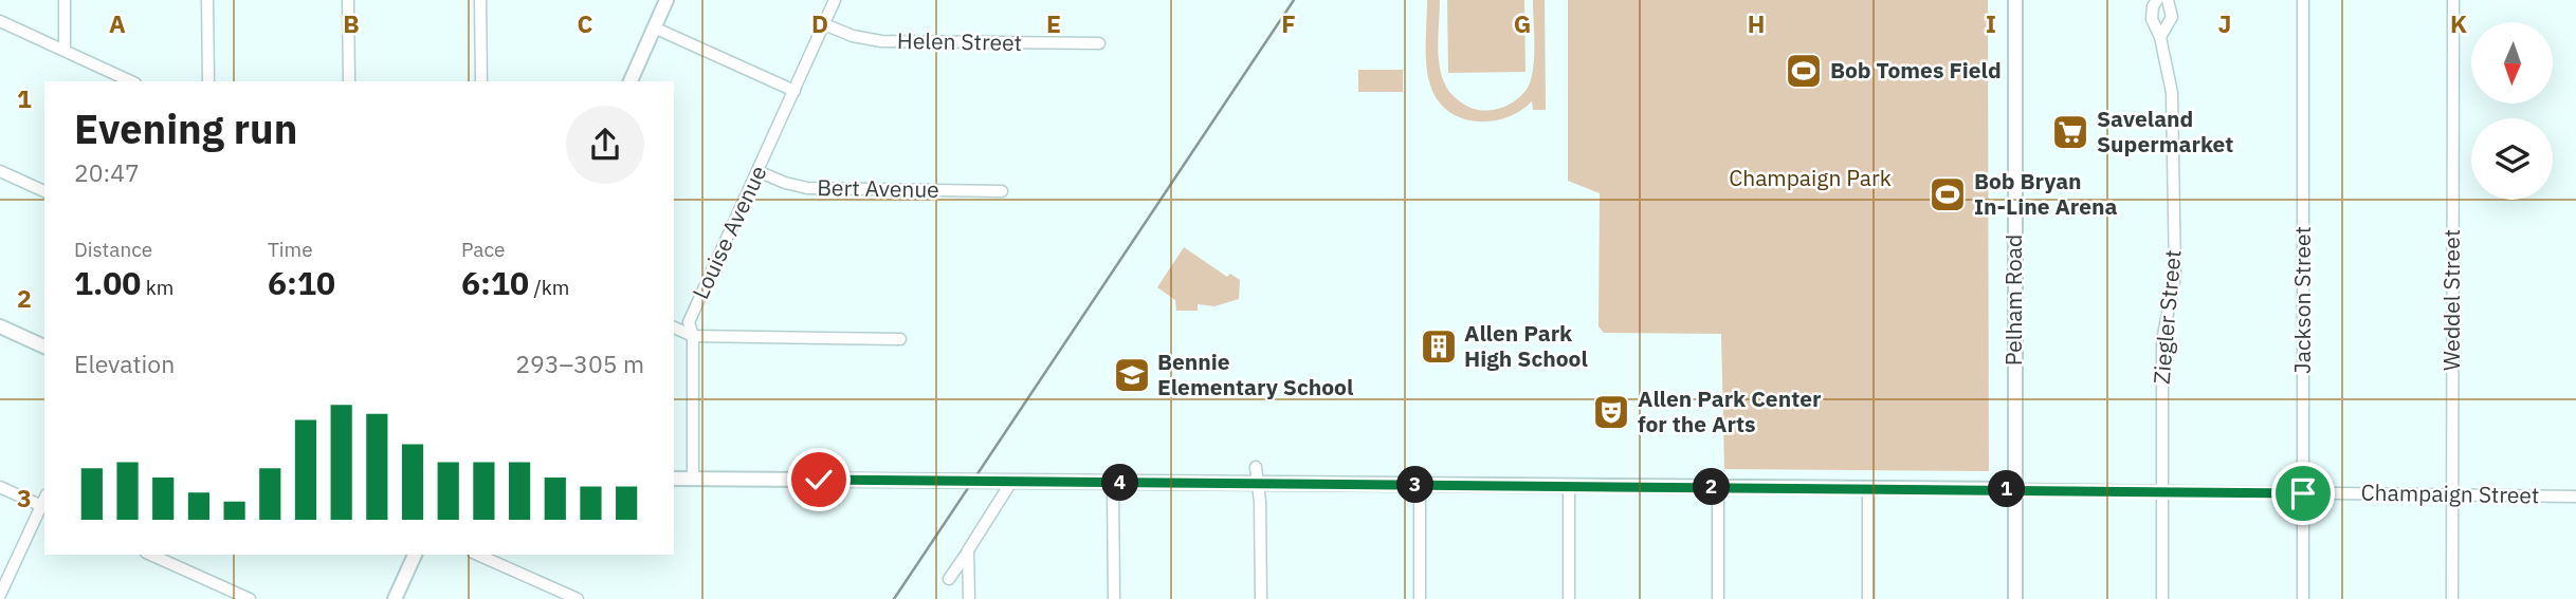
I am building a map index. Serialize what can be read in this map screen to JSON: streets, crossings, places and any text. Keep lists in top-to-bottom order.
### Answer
{
  "streets": {
    "street": [
      "Helen Street",
      "Bert Avenue",
      "Louise Avenue",
      "Pelham Road",
      "Jackson Street",
      "Weddel Street",
      "Ziegler Street",
      "Champaign Street"
    ]
  },
  "crossings": [
    ["Helen Street", "Louise Avenue"],
    ["Bert Avenue", "Louise Avenue"],
    ["Pelham Road", "Champaign Street"],
    ["Jackson Street", "Champaign Street"],
    ["Weddel Street", "Champaign Street"],
    ["Ziegler Street", "Champaign Street"]
  ],
  "parks": ["Champaign Park"],
  "places": {
    "sports": ["Bob Tomes Field", "Bob Bryan In-Line Arena"],
    "supermarket": ["Saveland Supermarket"],
    "building": ["Allen Park High School"],
    "school or university": ["Bennie Elementary School"],
    "theatre": ["Allen Park Center for the Arts"]
  },
  "north": "bottom",
  "page": {
    "heading": ["Evening run", "20:47"],
    "stats": [
      ["Distance", "1.00 km"],
      ["Time", "6:10"],
      ["Pace", "6:10 /km"]
    ],
    "chart": ["Elevation", "293–305 m"],
    "pins": [
      "4",
      "3",
      "2",
      "1"
    ]
  },
  "grid": {
    "columns": [
      "A",
      "B",
      "C",
      "D",
      "E",
      "F",
      "G",
      "H",
      "I",
      "J",
      "K"
    ],
    "rows": ["1", "2", "3"]
  }
}
